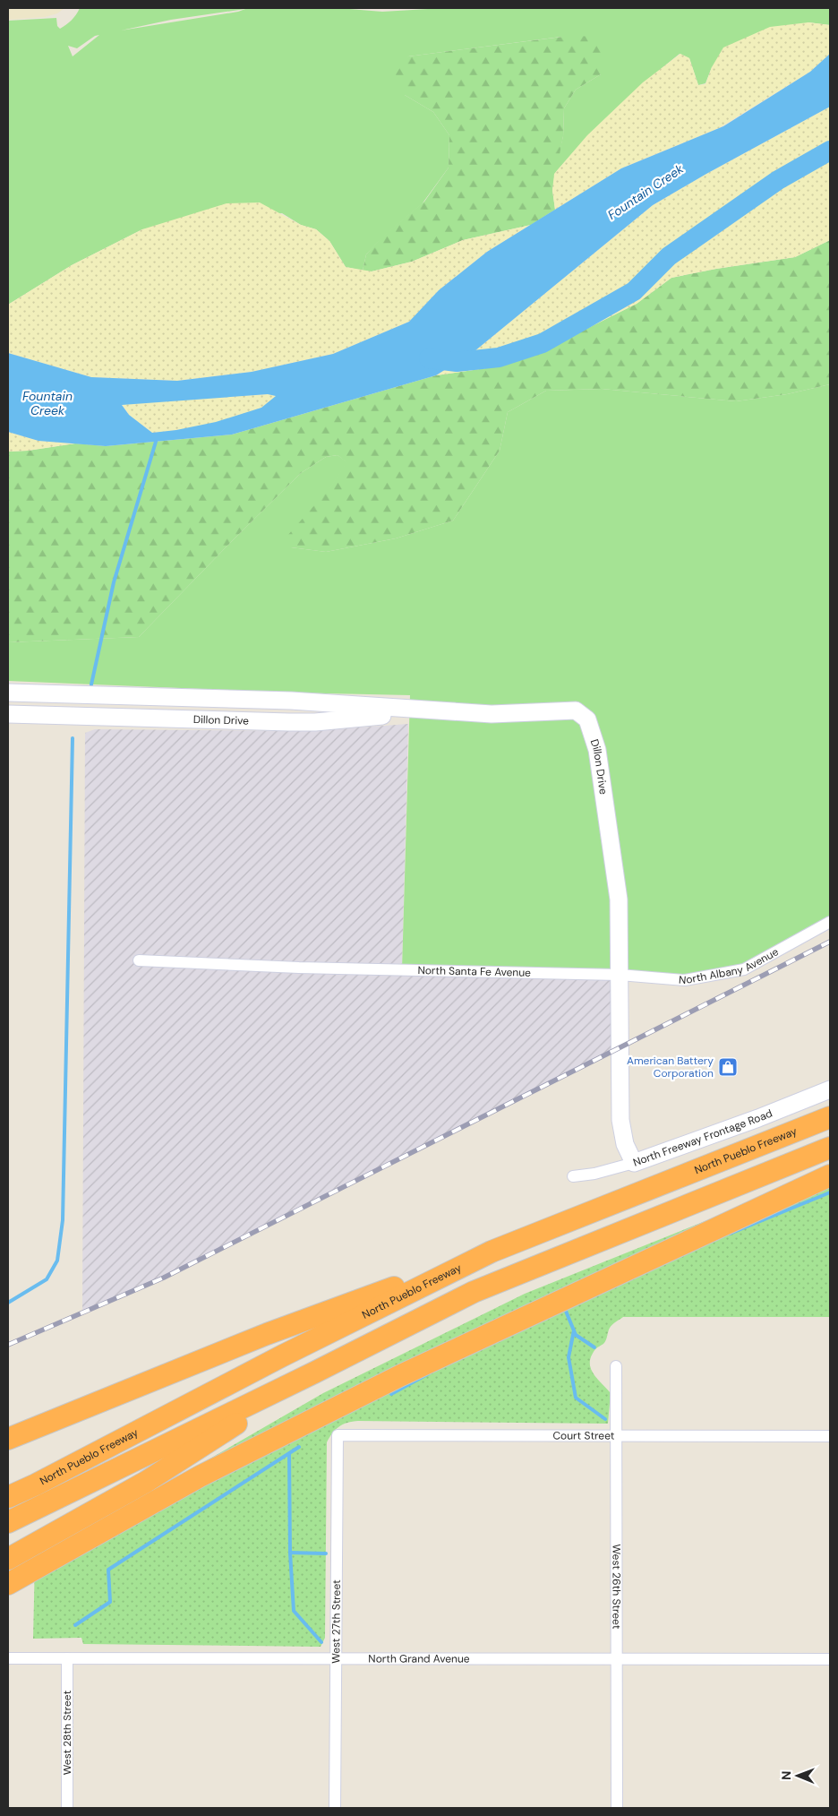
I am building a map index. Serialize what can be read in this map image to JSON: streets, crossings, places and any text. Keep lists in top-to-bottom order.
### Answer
{
  "streets": {
    "highway": ["North Pueblo Freeway"],
    "street": [
      "Dillon Drive",
      "North Albany Avenue",
      "North Santa Fe Avenue",
      "North Freeway Frontage Road",
      "Court Street",
      "West 26th Street",
      "West 27th Street",
      "North Grand Avenue",
      "West 28th Street"
    ]
  },
  "crossings": [
    ["Dillon Drive", "North Albany Avenue"],
    ["Dillon Drive", "North Santa Fe Avenue"],
    ["North Albany Avenue", "North Santa Fe Avenue"],
    ["Court Street", "West 26th Street"],
    ["Court Street", "West 27th Street"],
    ["West 26th Street", "North Grand Avenue"],
    ["West 27th Street", "North Grand Avenue"],
    ["North Grand Avenue", "West 28th Street"]
  ],
  "water": ["Fountain Creek"],
  "places": {
    "shop": ["American Battery Corporation"]
  },
  "north": "left"
}
